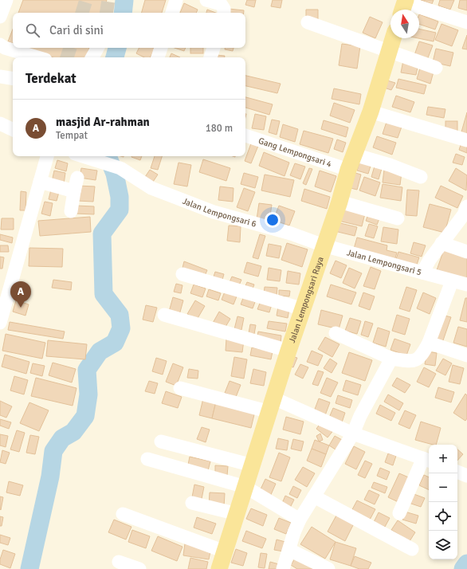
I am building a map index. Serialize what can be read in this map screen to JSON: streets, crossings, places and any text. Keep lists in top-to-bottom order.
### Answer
{
  "streets": {
    "main road": ["Jalan Lempongsari Raya"],
    "street": ["Gang Lempongsari 4", "Jalan Lempongsari 6", "Jalan Lempongsari 5"]
  },
  "crossings": [
    ["Gang Lempongsari 4", "Jalan Lempongsari Raya"],
    ["Jalan Lempongsari 6", "Jalan Lempongsari 5"],
    ["Jalan Lempongsari 6", "Jalan Lempongsari Raya"],
    ["Jalan Lempongsari 5", "Jalan Lempongsari Raya"]
  ],
  "north": "top",
  "page": {
    "search": "Cari di sini",
    "heading": "Terdekat",
    "list": [
      {
        "mark": "A",
        "name": "masjid Ar-rahman",
        "note": "Tempat",
        "value": "180 m"
      }
    ],
    "pins": "A",
    "map_buttons": ["+", "−"]
  }
}
